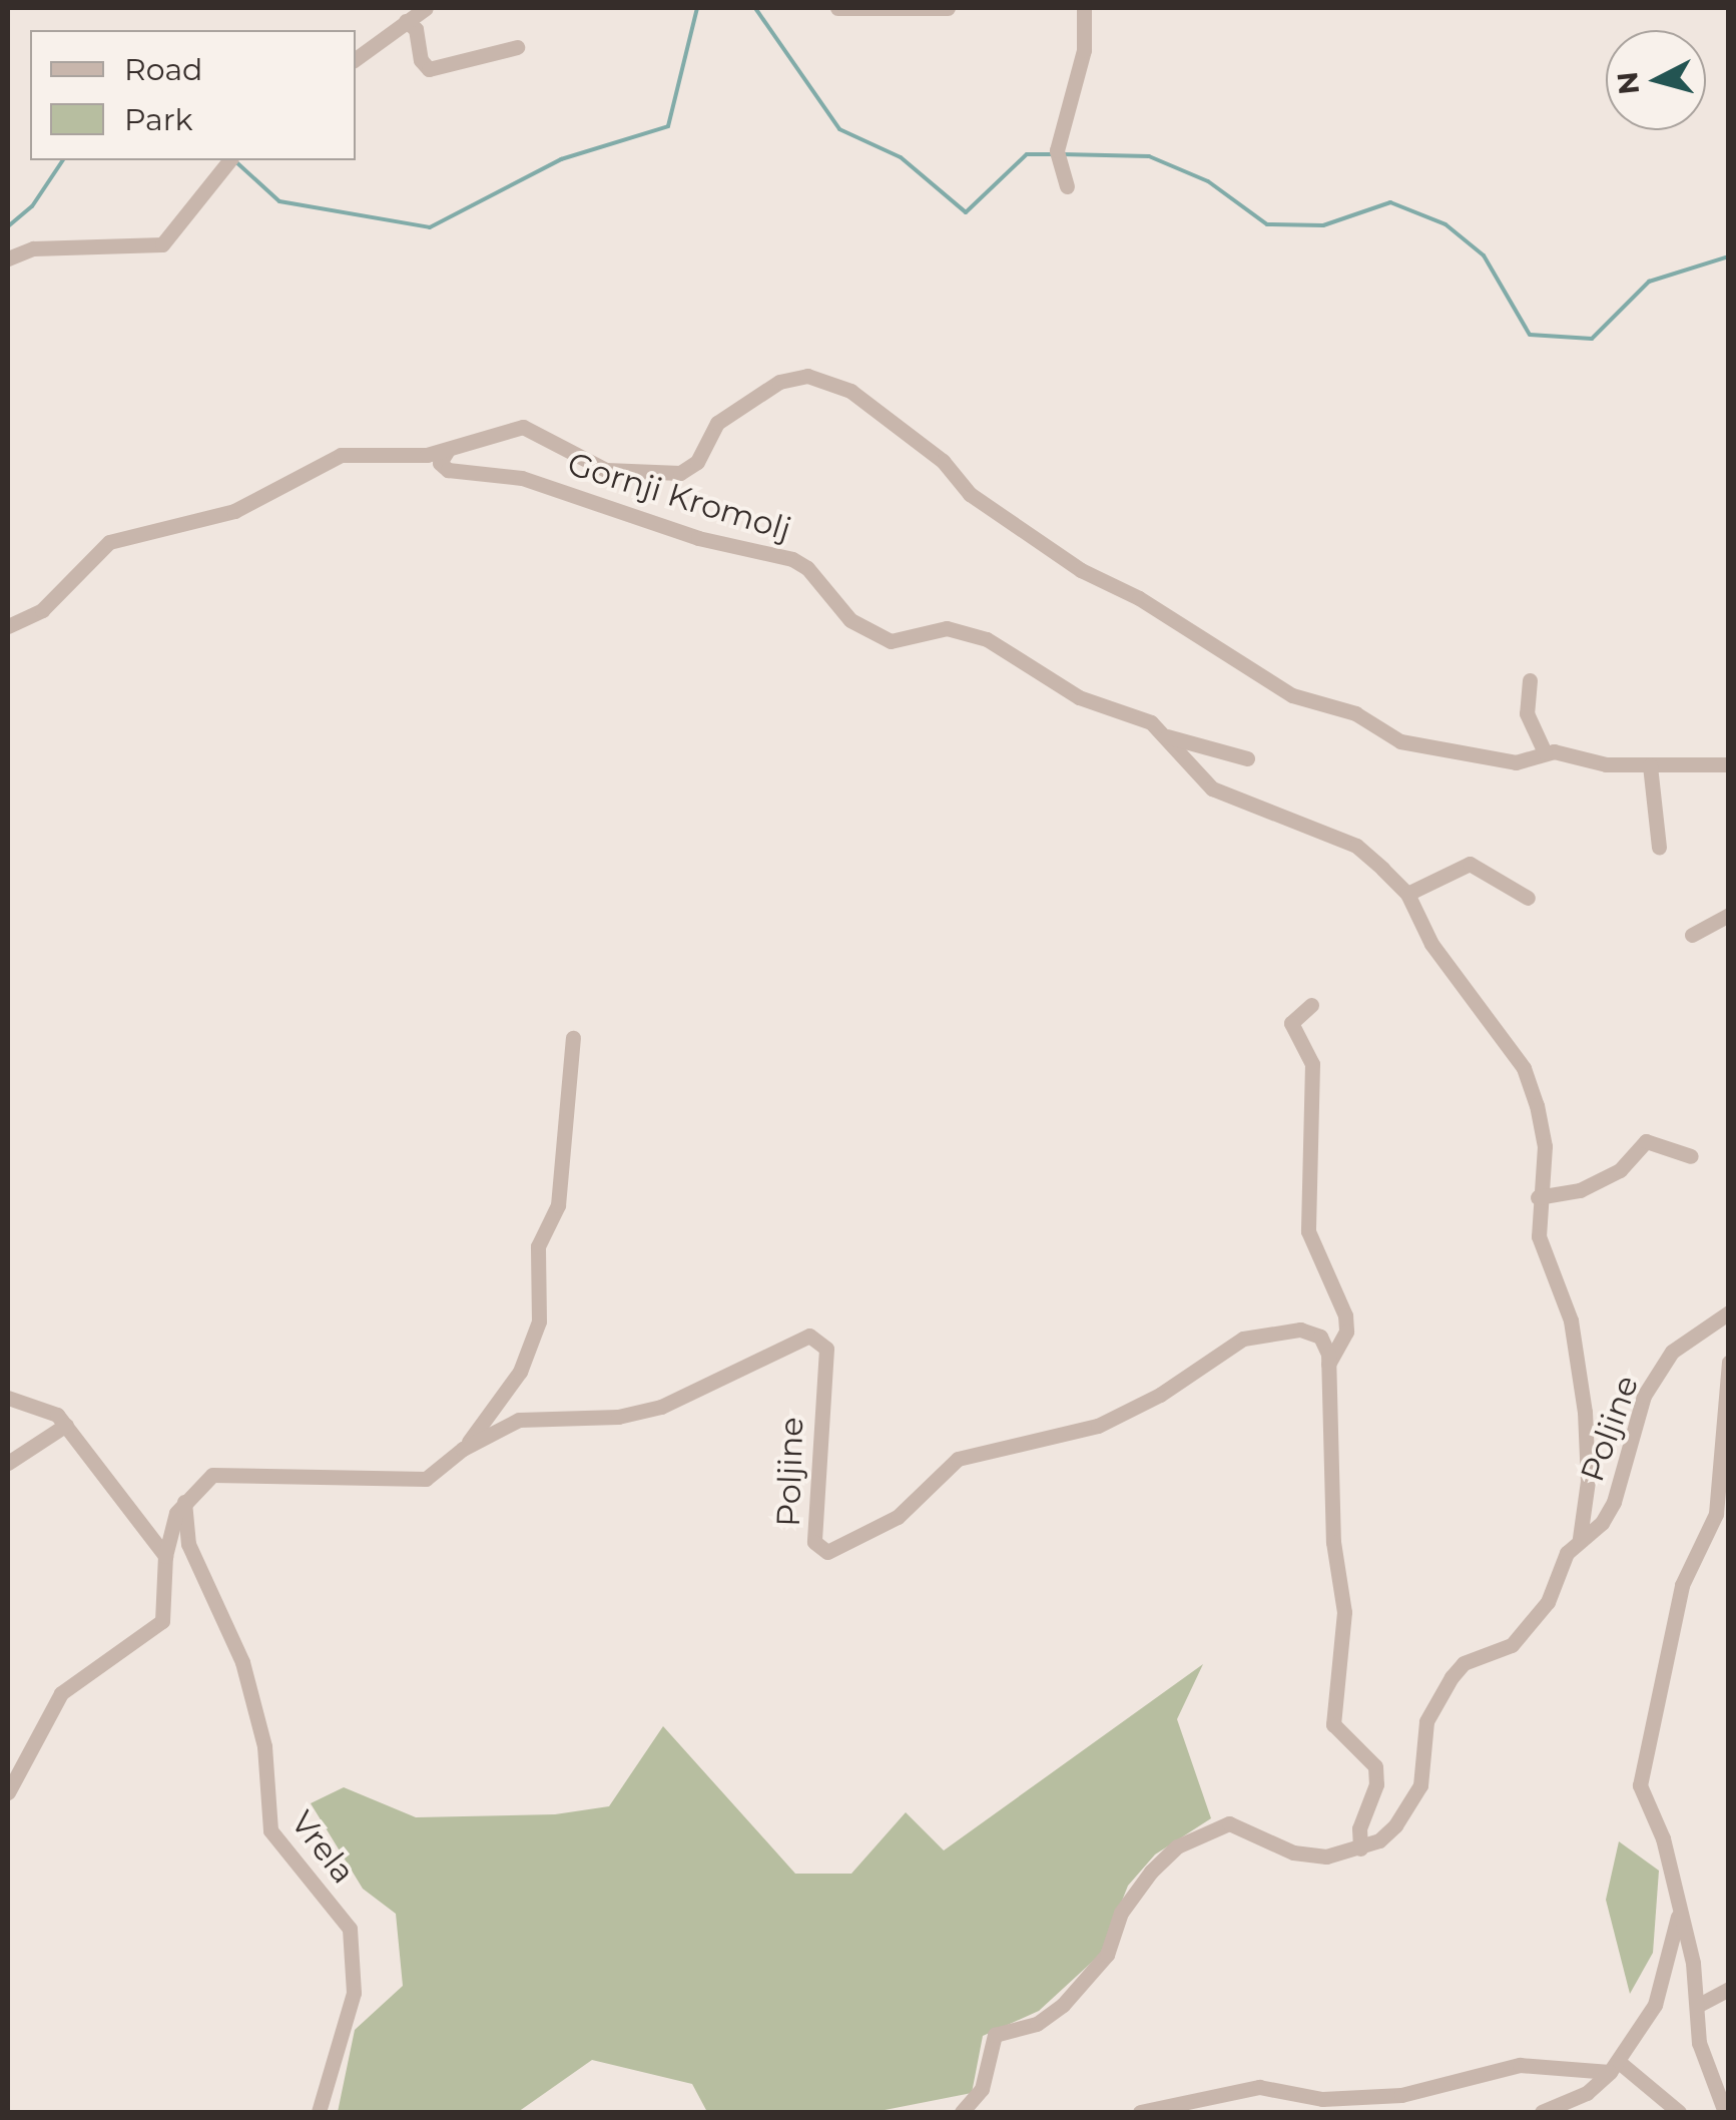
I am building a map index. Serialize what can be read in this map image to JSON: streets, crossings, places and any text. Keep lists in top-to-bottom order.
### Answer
{
  "streets": {
    "street": ["Gornji Kromolj", "Poljine", "Vrela"]
  },
  "crossings": [
    ["Gornji Kromolj", "Poljine"],
    ["Poljine", "Vrela"]
  ],
  "legend": ["Road", "Park"],
  "north": "left"
}
